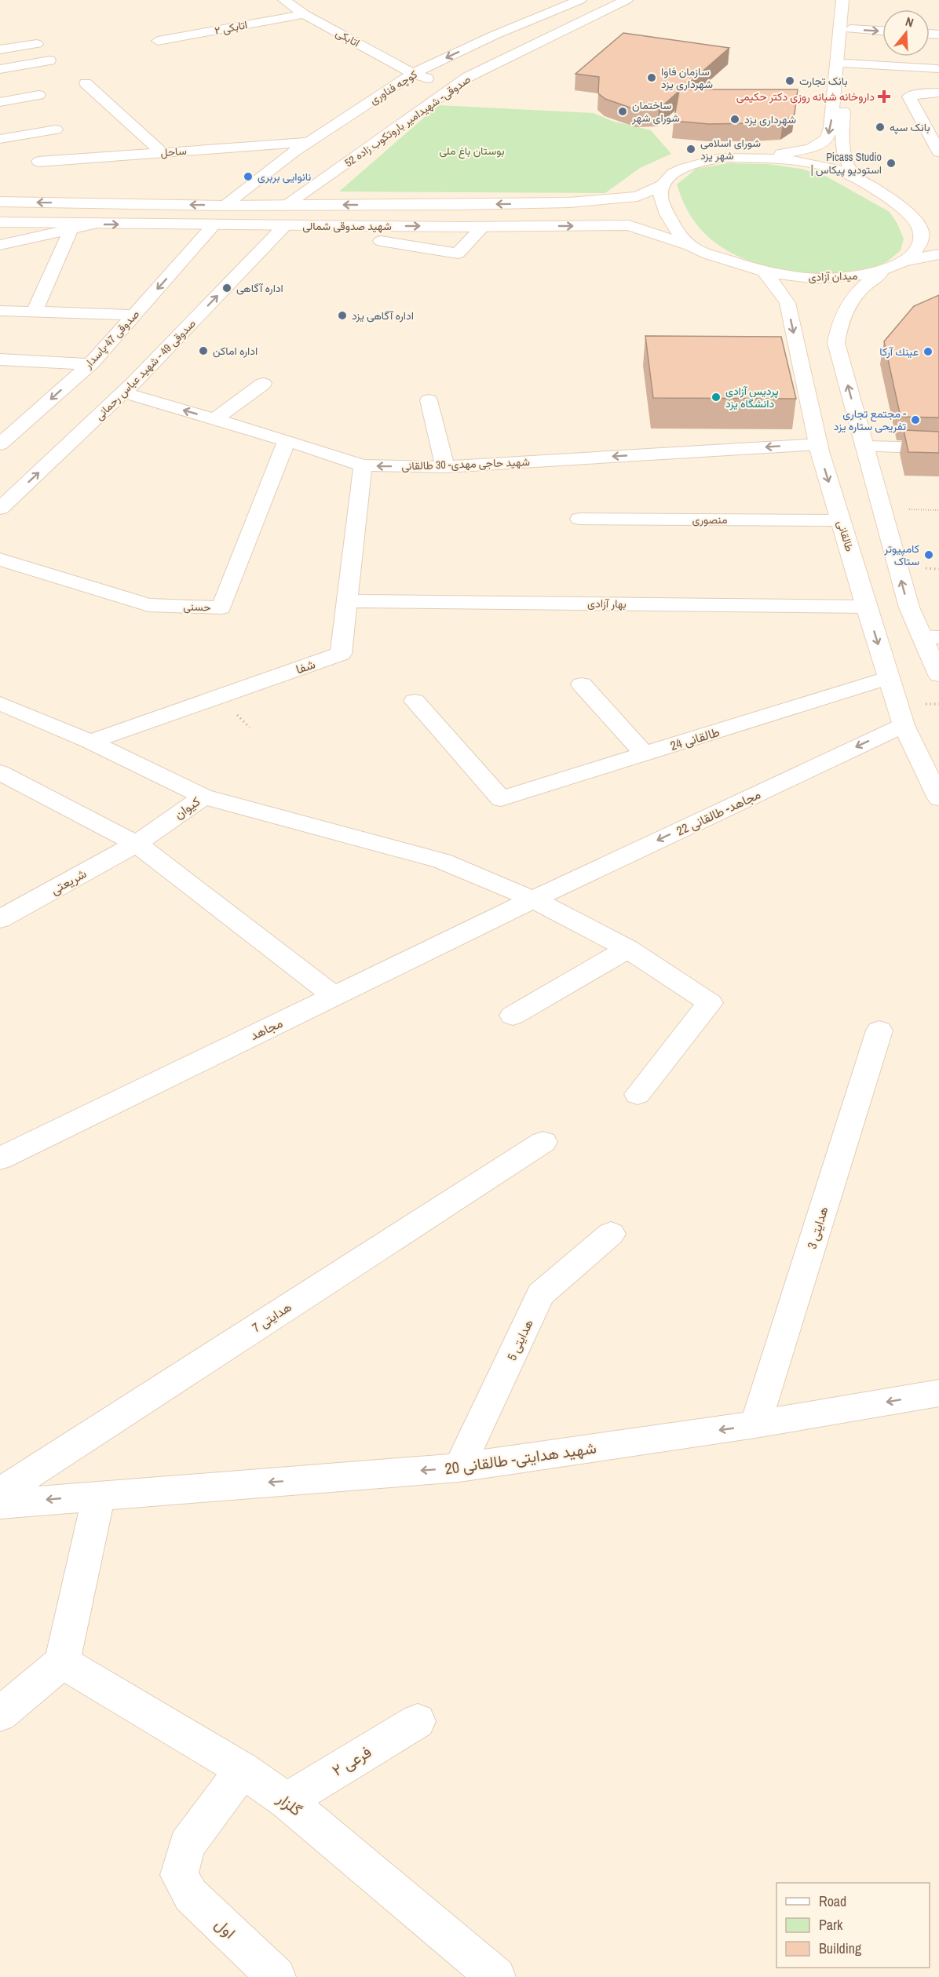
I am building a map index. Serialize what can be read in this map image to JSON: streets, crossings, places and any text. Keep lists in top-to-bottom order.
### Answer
{
  "streets": {
    "street": [
      "اتابکی ۲",
      "اتابکی",
      "کوچه فناوری",
      "52 صدوقی- شهیدامیر باروتکوب زاده",
      "ساحل",
      "شهید صدوقی شمالی",
      "میدان آزادی",
      "صدوقی 47-پاسدار",
      "صدوقی 49 - شهید عباس رحمانی",
      "شهید حاجی مهدی- 30 طالقانی",
      "منصوری",
      "طالقانی",
      "بهار آزادی",
      "حسنی",
      "شفا",
      "طالقانی 24",
      "کیوان",
      "مجاهد- طالقانی 22",
      "شریعتی",
      "مجاهد",
      "هدایتی 3",
      "هدایتی 7",
      "هدایتی 5",
      "شهید هدایتی- طالقانی 20",
      "فرعی ۲",
      "گلزار",
      "اول"
    ]
  },
  "crossings": [
    ["اتابکی ۲", "اتابکی"],
    ["اتابکی", "کوچه فناوری"],
    ["اتابکی", "52 صدوقی- شهیدامیر باروتکوب زاده"],
    ["کوچه فناوری", "ساحل"],
    ["کوچه فناوری", "شهید صدوقی شمالی"],
    ["52 صدوقی- شهیدامیر باروتکوب زاده", "شهید صدوقی شمالی"],
    ["شهید صدوقی شمالی", "میدان آزادی"],
    ["شهید صدوقی شمالی", "صدوقی 47-پاسدار"],
    ["شهید صدوقی شمالی", "صدوقی 49 - شهید عباس رحمانی"],
    ["میدان آزادی", "طالقانی"],
    ["صدوقی 49 - شهید عباس رحمانی", "شهید حاجی مهدی- 30 طالقانی"],
    ["شهید حاجی مهدی- 30 طالقانی", "طالقانی"],
    ["شهید حاجی مهدی- 30 طالقانی", "حسنی"],
    ["شهید حاجی مهدی- 30 طالقانی", "شفا"],
    ["منصوری", "طالقانی"],
    ["طالقانی", "بهار آزادی"],
    ["طالقانی", "طالقانی 24"],
    ["طالقانی", "مجاهد- طالقانی 22"],
    ["بهار آزادی", "شفا"],
    ["شفا", "کیوان"],
    ["کیوان", "شریعتی"],
    ["مجاهد- طالقانی 22", "مجاهد"],
    ["هدایتی 3", "شهید هدایتی- طالقانی 20"],
    ["هدایتی 5", "شهید هدایتی- طالقانی 20"],
    ["فرعی ۲", "گلزار"],
    ["گلزار", "اول"]
  ],
  "one_way": ["شهید حاجی مهدی- 30 طالقانی", "مجاهد- طالقانی 22", "شهید هدایتی- طالقانی 20"],
  "parks": ["بوستان باغ ملی"],
  "places": {
    "other": [
      "سازمان فاوا شهرداری یزد",
      "بانک تجارت",
      "ساختمان شورای شهر",
      "شهرداری یزد",
      "بانک سپه",
      "شورای اسلامی شهر یزد",
      "Picass Studio | استودیو پیکاس",
      "نانوایی بربری",
      "اداره آگاهی",
      "اداره آگاهی یزد",
      "اداره اماکن",
      "عينك آركا",
      "پردیس آزادی دانشگاه یزد",
      "مجتمع تجاری - تفریحی ستاره یزد",
      "کامپیوتر ستاک"
    ],
    "health": ["داروخانه شبانه روزی دکتر حکیمی"]
  },
  "legend": ["Road", "Park", "Building"],
  "north": "top"
}
